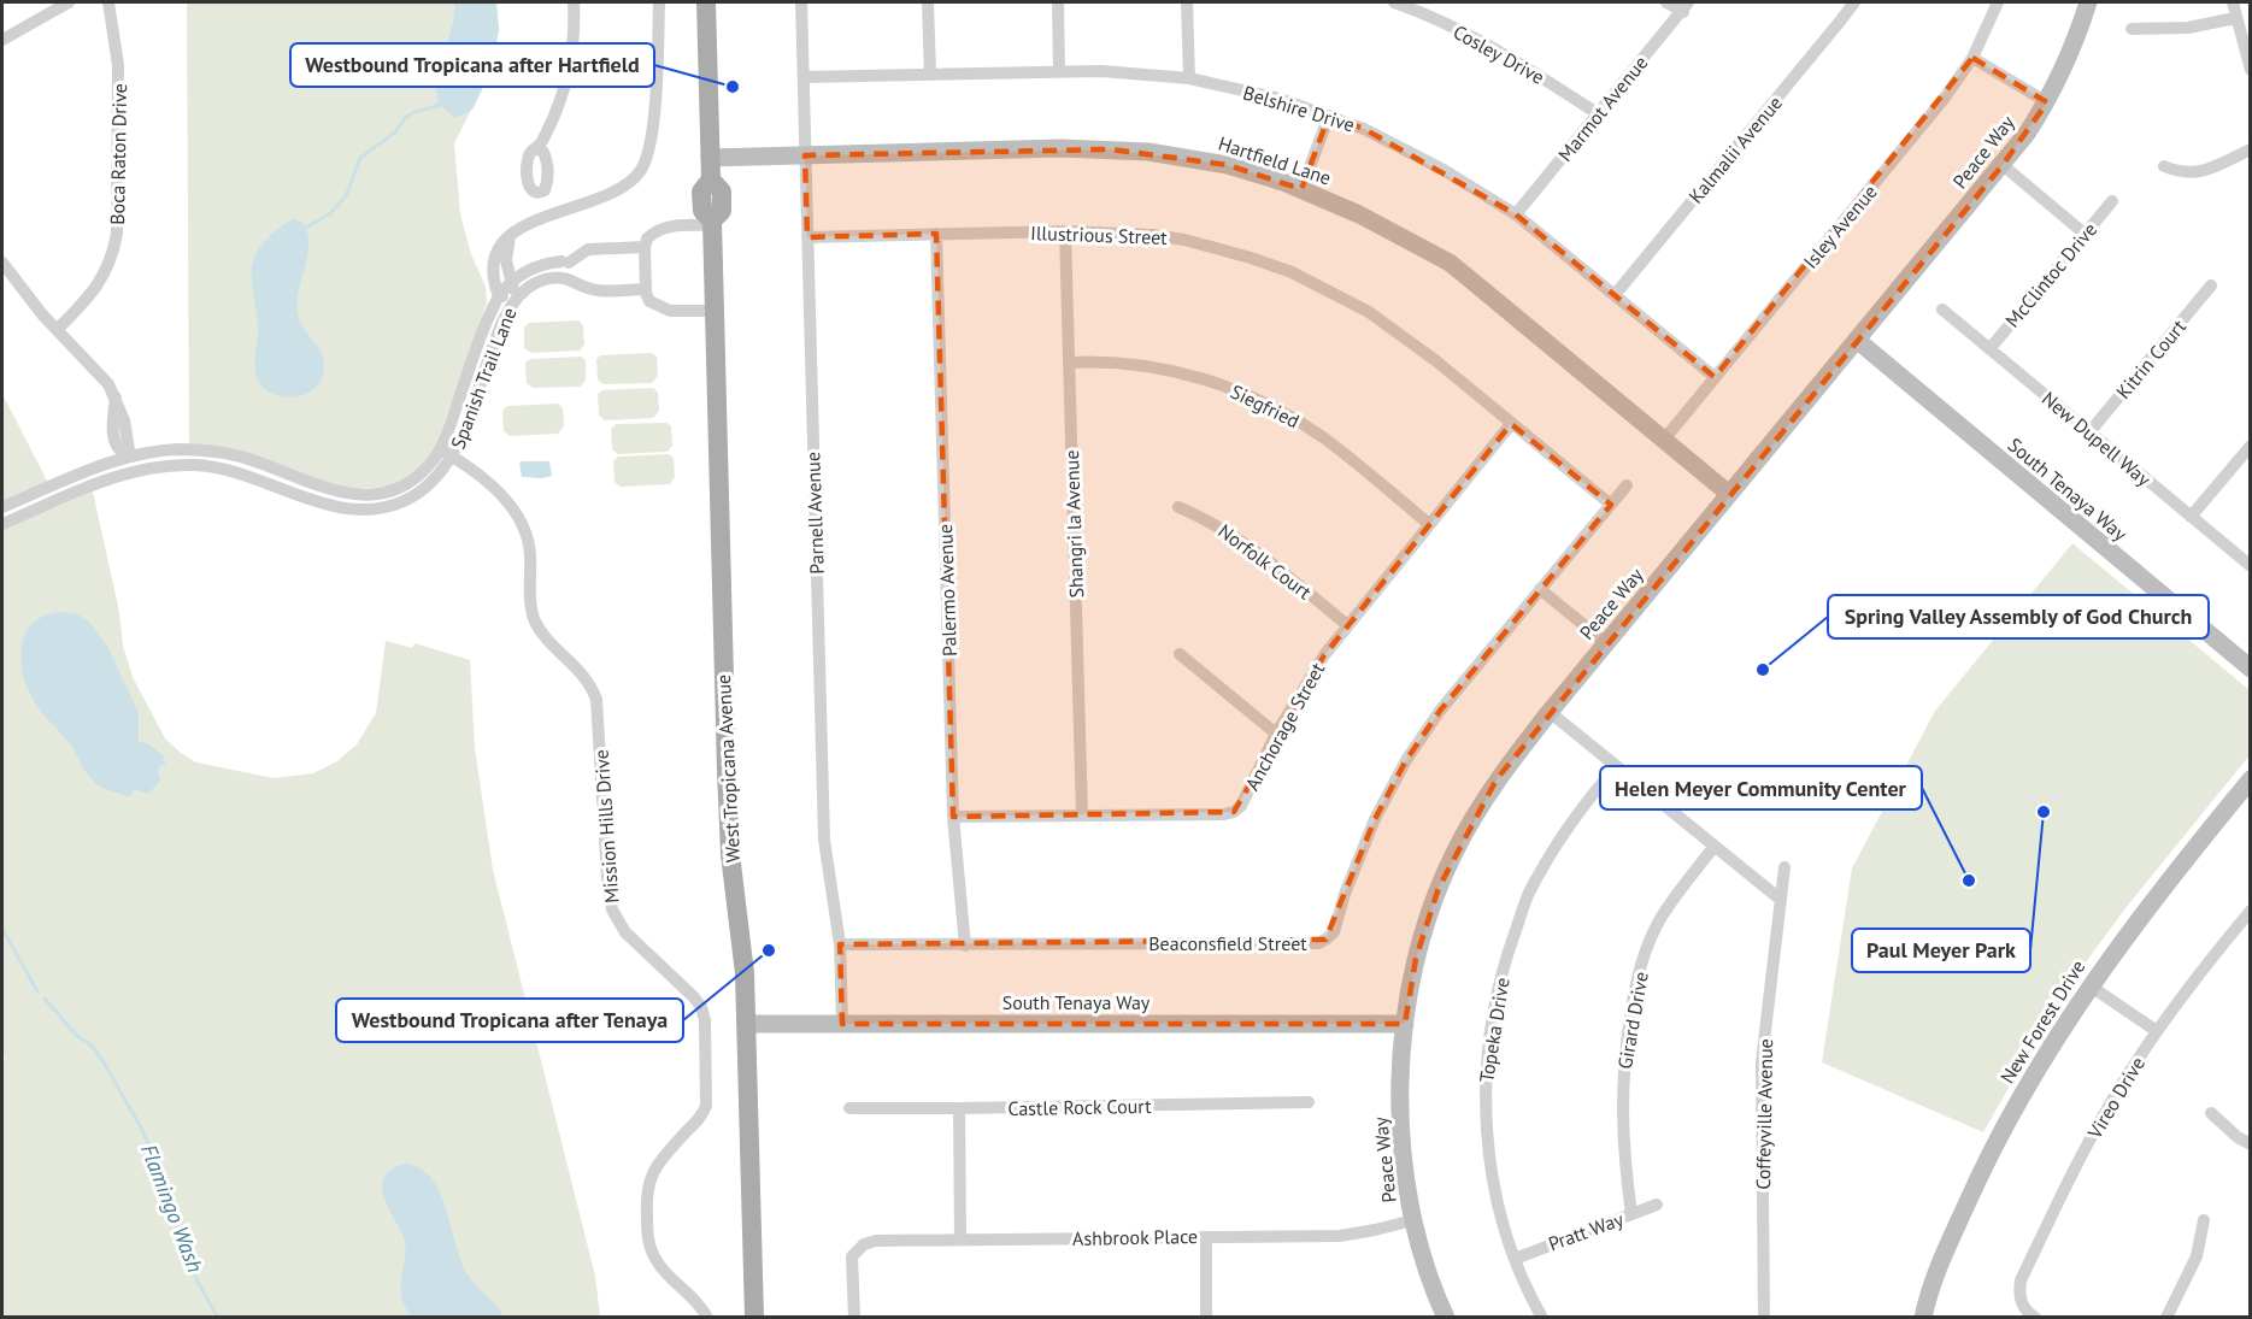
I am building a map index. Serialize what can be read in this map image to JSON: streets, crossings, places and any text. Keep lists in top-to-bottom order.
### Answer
{
  "streets": {
    "main road": ["West Tropicana Avenue"],
    "street": [
      "Cosley Drive",
      "Belshire Drive",
      "Marmot Avenue",
      "Kalmalii Avenue",
      "Peace Way",
      "Boca Raton Drive",
      "Hartfield Lane",
      "Isley Avenue",
      "Illustrious Street",
      "McClintoc Drive",
      "Kitrin Court",
      "Spanish Trail Lane",
      "Siegfried",
      "New Dupell Way",
      "South Tenaya Way",
      "Parnell Avenue",
      "Shangri la Avenue",
      "Norfolk Court",
      "Palermo Avenue",
      "Anchorage Street",
      "Mission Hills Drive",
      "Beaconsfield Street",
      "Girard Drive",
      "New Forest Drive",
      "Topeka Drive",
      "Vireo Drive",
      "Castle Rock Court",
      "Coffeyville Avenue",
      "Pratt Way",
      "Ashbrook Place"
    ]
  },
  "crossings": [
    ["Cosley Drive", "Marmot Avenue"],
    ["Belshire Drive", "Marmot Avenue"],
    ["Belshire Drive", "Kalmalii Avenue"],
    ["Belshire Drive", "Isley Avenue"],
    ["Belshire Drive", "Parnell Avenue"],
    ["Peace Way", "Hartfield Lane"],
    ["Peace Way", "South Tenaya Way"],
    ["Peace Way", "Ashbrook Place"],
    ["Hartfield Lane", "Isley Avenue"],
    ["Hartfield Lane", "Parnell Avenue"],
    ["Hartfield Lane", "West Tropicana Avenue"],
    ["Illustrious Street", "Parnell Avenue"],
    ["Illustrious Street", "Shangri la Avenue"],
    ["Illustrious Street", "Palermo Avenue"],
    ["Illustrious Street", "Anchorage Street"],
    ["Illustrious Street", "Beaconsfield Street"],
    ["McClintoc Drive", "New Dupell Way"],
    ["Kitrin Court", "New Dupell Way"],
    ["Spanish Trail Lane", "Mission Hills Drive"],
    ["Siegfried", "Shangri la Avenue"],
    ["Siegfried", "Anchorage Street"],
    ["South Tenaya Way", "Parnell Avenue"],
    ["South Tenaya Way", "West Tropicana Avenue"],
    ["Parnell Avenue", "Beaconsfield Street"],
    ["Shangri la Avenue", "Anchorage Street"],
    ["Norfolk Court", "Anchorage Street"],
    ["Palermo Avenue", "Anchorage Street"],
    ["Palermo Avenue", "Beaconsfield Street"],
    ["Girard Drive", "Pratt Way"],
    ["Topeka Drive", "Pratt Way"]
  ],
  "water": ["Flamingo Wash"],
  "places": [
    "Westbound Tropicana after Hartfield",
    "Spring Valley Assembly of God Church",
    "Paul Meyer Park",
    "Helen Meyer Community Center",
    "Westbound Tropicana after Tenaya"
  ]
}
